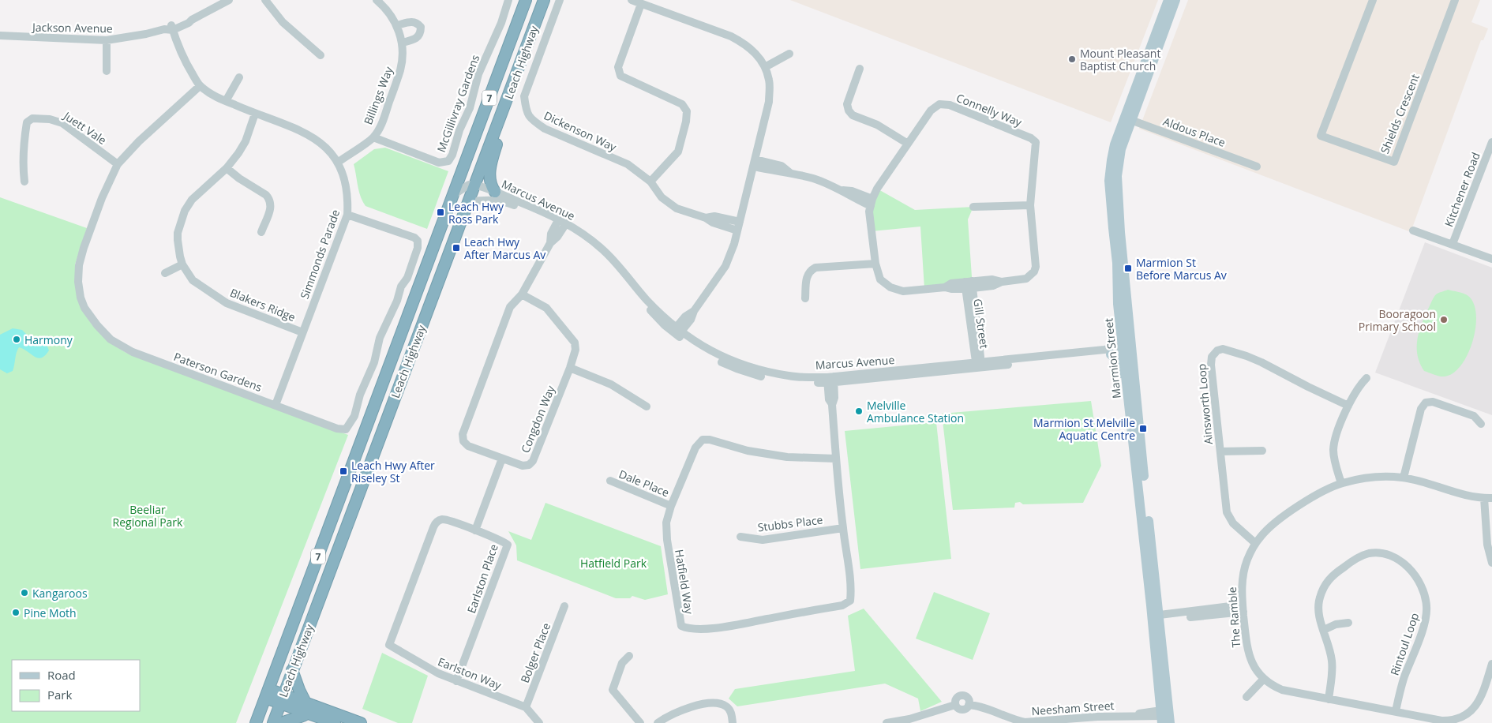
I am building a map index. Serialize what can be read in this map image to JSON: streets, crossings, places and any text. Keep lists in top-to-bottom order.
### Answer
{
  "streets": {
    "highway": ["Leach Highway", "7"],
    "main road": ["Marmion Street"],
    "street": [
      "Jackson Avenue",
      "Billings Way",
      "McGillivray Gardens",
      "Connelly Way",
      "Shields Crescent",
      "Juett Vale",
      "Dickenson Way",
      "Aldous Place",
      "Kitchener Road",
      "Marcus Avenue",
      "Simmonds Parade",
      "Blakers Ridge",
      "Gill Street",
      "Paterson Gardens",
      "Ainsworth Loop",
      "Congdon Way",
      "Dale Place",
      "Stubbs Place",
      "Earlston Place",
      "Hatfield Way",
      "The Ramble",
      "Rintoul Loop",
      "Bolger Place",
      "Earlston Way",
      "Neesham Street"
    ]
  },
  "crossings": [
    ["Jackson Avenue", "Simmonds Parade"],
    ["Leach Highway", "Marcus Avenue"],
    ["Billings Way", "McGillivray Gardens"],
    ["Billings Way", "Simmonds Parade"],
    ["Connelly Way", "Gill Street"],
    ["Juett Vale", "Paterson Gardens"],
    ["Aldous Place", "Marmion Street"],
    ["Marcus Avenue", "Gill Street"],
    ["Marcus Avenue", "Marmion Street"],
    ["Marcus Avenue", "Congdon Way"],
    ["Marcus Avenue", "Hatfield Way"],
    ["Simmonds Parade", "Blakers Ridge"],
    ["Simmonds Parade", "Paterson Gardens"],
    ["Marmion Street", "Neesham Street"],
    ["Ainsworth Loop", "The Ramble"],
    ["Dale Place", "Hatfield Way"],
    ["Stubbs Place", "Hatfield Way"],
    ["Earlston Place", "Earlston Way"],
    ["The Ramble", "Rintoul Loop"],
    ["Bolger Place", "Earlston Way"]
  ],
  "parks": ["Beeliar Regional Park", "Hatfield Park"],
  "places": {
    "other": [
      "Mount Pleasant Baptist Church",
      "Booragoon Primary School",
      "Harmony",
      "Melville Ambulance Station",
      "Kangaroos",
      "Pine Moth"
    ],
    "transit": [
      "Leach Hwy Ross Park",
      "Leach Hwy After Marcus Av",
      "Marmion St Before Marcus Av",
      "Marmion St Melville Aquatic Centre",
      "Leach Hwy After Riseley St"
    ]
  },
  "legend": ["Road", "Park"]
}
